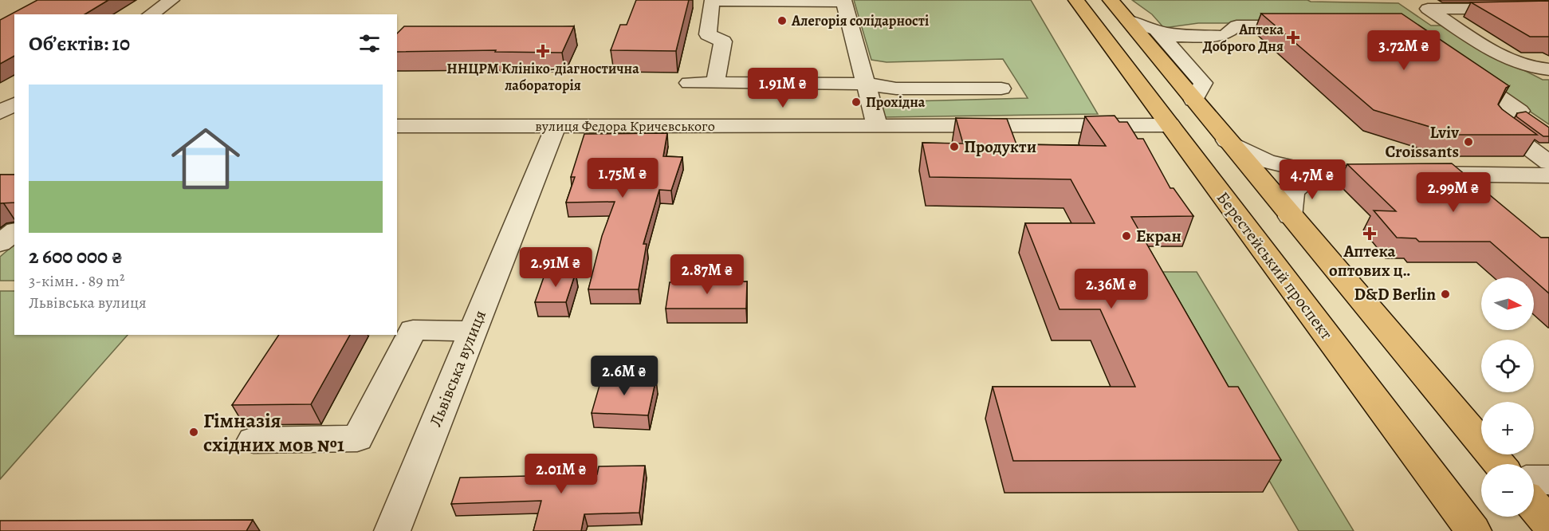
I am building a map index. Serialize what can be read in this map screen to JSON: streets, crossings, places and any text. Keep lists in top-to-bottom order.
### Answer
{
  "streets": {
    "main road": ["Берестейський проспект"],
    "street": ["вулиця Федора Кричевського", "Львівська вулиця"]
  },
  "crossings": [
    ["вулиця Федора Кричевського", "Берестейський проспект"],
    ["вулиця Федора Кричевського", "Львівська вулиця"]
  ],
  "places": {
    "other": [
      "Алегорія солідарності",
      "Прохідна",
      "Lviv Croissants",
      "Продукти",
      "Екран",
      "D&D Berlin",
      "Гімназія східних мов №1"
    ],
    "health": ["Аптека Доброго Дня", "ННЦРМ Клініко-діагностична лабораторія", "Аптека оптових ц‥"]
  },
  "north": "right",
  "page": {
    "heading": "Об’єктів: 10",
    "price": [
      "3.72M ₴",
      "1.91M ₴",
      "1.75M ₴",
      "4.7M ₴",
      "2.99M ₴",
      "2.91M ₴",
      "2.87M ₴",
      "2.36M ₴",
      "2.6M ₴",
      "2.01M ₴"
    ],
    "list": [
      {
        "name": "2 600 000 ₴",
        "note": "3-кімн. · 89 m² · Львівська вулиця"
      }
    ],
    "map_buttons": ["+", "−"]
  }
}
